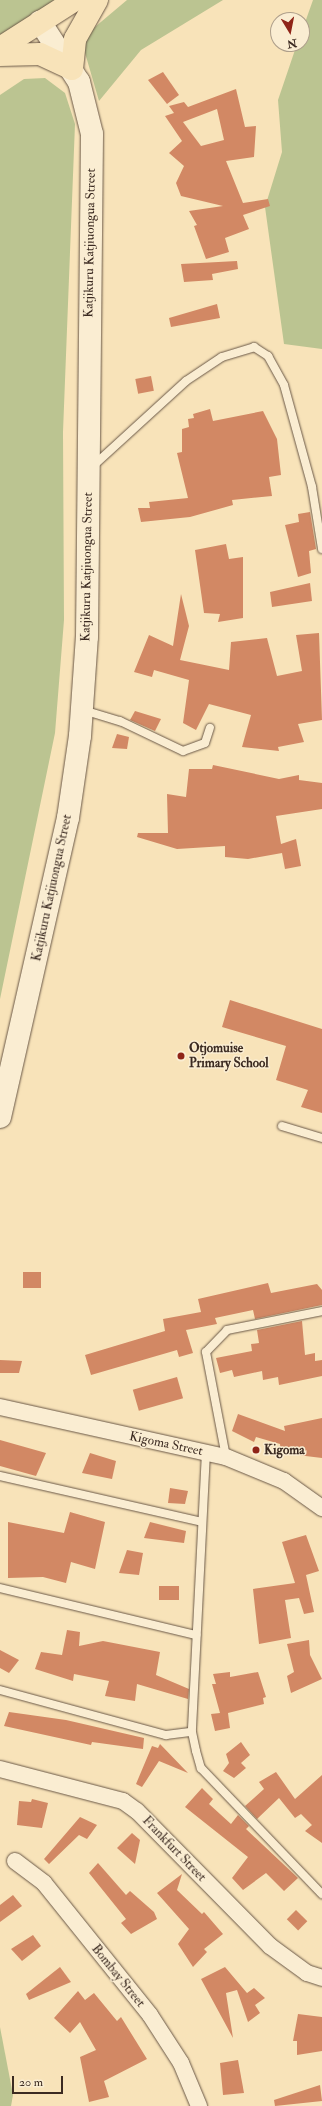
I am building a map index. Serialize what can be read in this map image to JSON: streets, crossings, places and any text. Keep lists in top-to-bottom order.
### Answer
{
  "streets": {
    "street": [
      "Katjikuru Katjiuongua Street",
      "Kigoma Street",
      "Frankfurt Street",
      "Bombay Street"
    ]
  },
  "places": ["Otjomuise Primary School", "Kigoma"],
  "scale_bar": "20 m",
  "north": "bottom"
}
